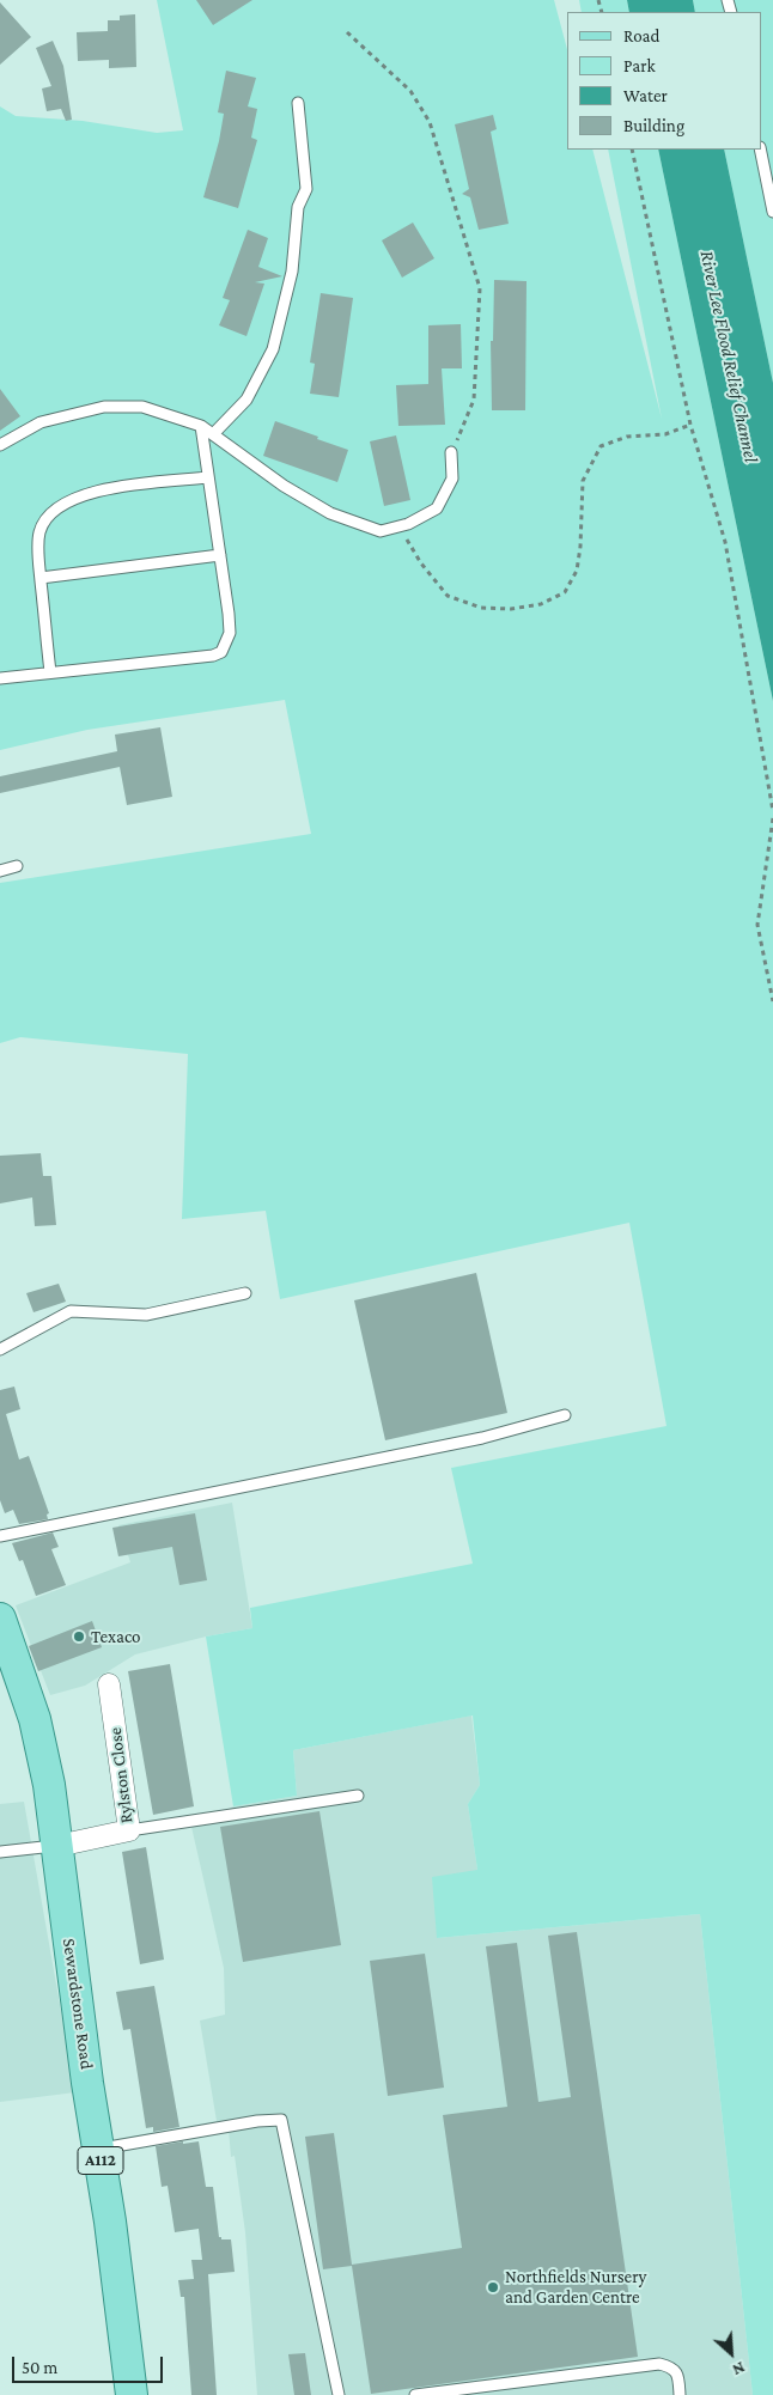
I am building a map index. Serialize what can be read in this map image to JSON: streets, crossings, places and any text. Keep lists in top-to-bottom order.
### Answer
{
  "streets": {
    "main road": ["Sewardstone Road", "A112"],
    "street": ["Rylston Close"]
  },
  "crossings": [
    ["Rylston Close", "Sewardstone Road"]
  ],
  "water": ["River Lee Flood Relief Channel"],
  "places": ["Texaco", "Northfields Nursery and Garden Centre"],
  "legend": [
    "Road",
    "Park",
    "Water",
    "Building"
  ],
  "scale_bar": "50 m",
  "north": "bottom right"
}
